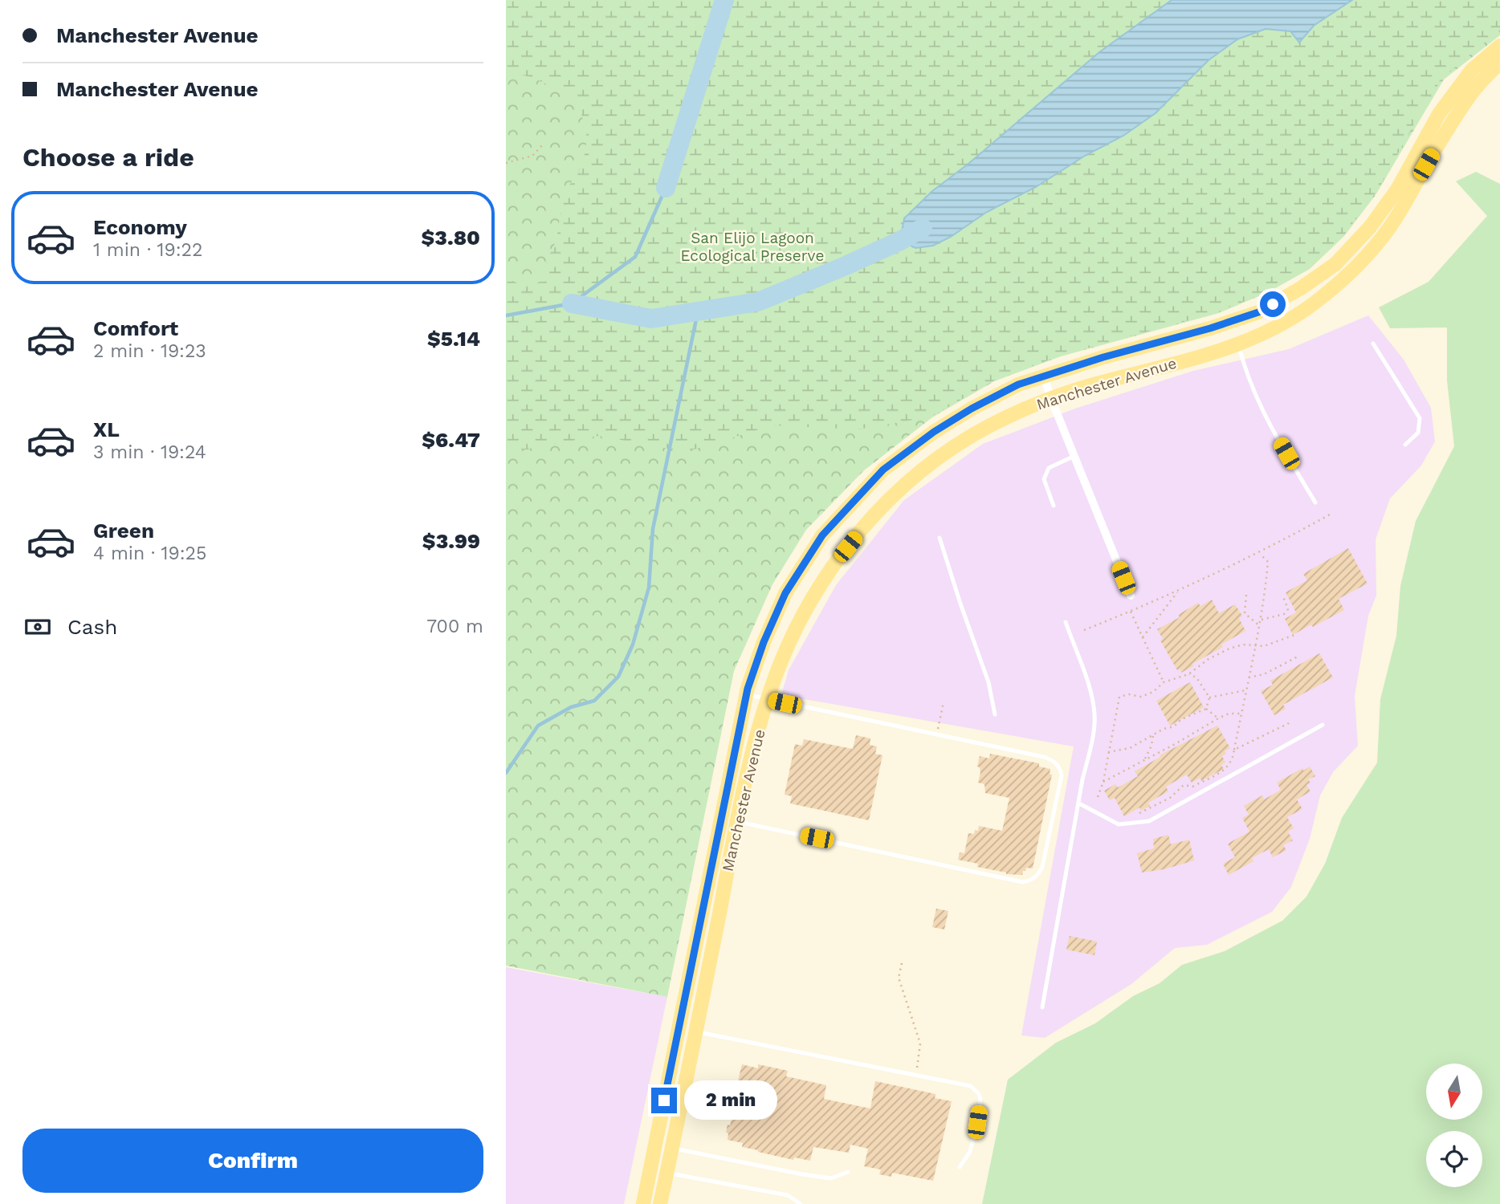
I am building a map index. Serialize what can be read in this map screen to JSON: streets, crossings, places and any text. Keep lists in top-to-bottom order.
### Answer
{
  "streets": {
    "main road": ["Manchester Avenue"]
  },
  "parks": ["San Elijo Lagoon Ecological Preserve"],
  "north": "bottom",
  "page": {
    "banner": ["Manchester Avenue", "Manchester Avenue"],
    "heading": "Choose a ride",
    "list": [
      {
        "name": "Economy",
        "note": "1 min · 19:22",
        "value": "$3.80"
      },
      {
        "name": "Comfort",
        "note": "2 min · 19:23",
        "value": "$5.14"
      },
      {
        "name": "XL",
        "note": "3 min · 19:24",
        "value": "$6.47"
      },
      {
        "name": "Green",
        "note": "4 min · 19:25",
        "value": "$3.99"
      }
    ],
    "pay": ["Cash", "700 m"],
    "bubble": "2 min",
    "buttons": "Confirm"
  }
}
